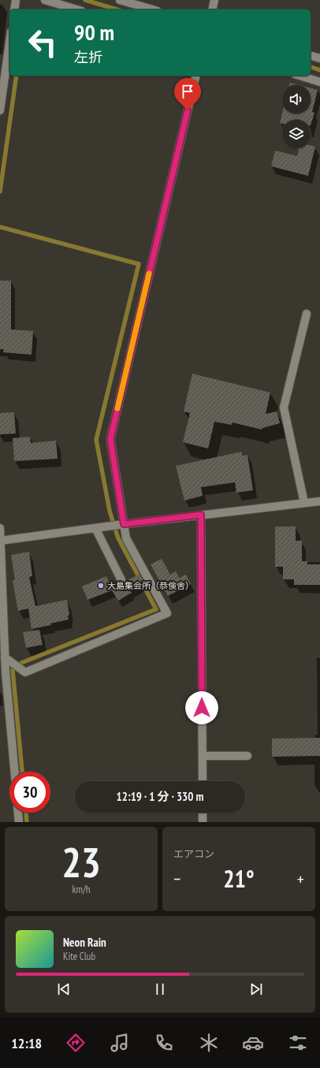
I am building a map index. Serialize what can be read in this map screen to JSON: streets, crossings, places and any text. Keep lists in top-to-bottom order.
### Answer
{
  "places": ["大島集会所（恭倹舎）"],
  "page": {
    "turn": ["90 m", "左折"],
    "limit": "30",
    "trip": "12:19 · 1 分 · 330 m",
    "tile": [
      ["23", "km/h"],
      "エアコン"
    ],
    "heat": ["−", "21°", "+"],
    "song": ["Neon Rain", "Kite Club"],
    "tabs": "12:18"
  }
}
